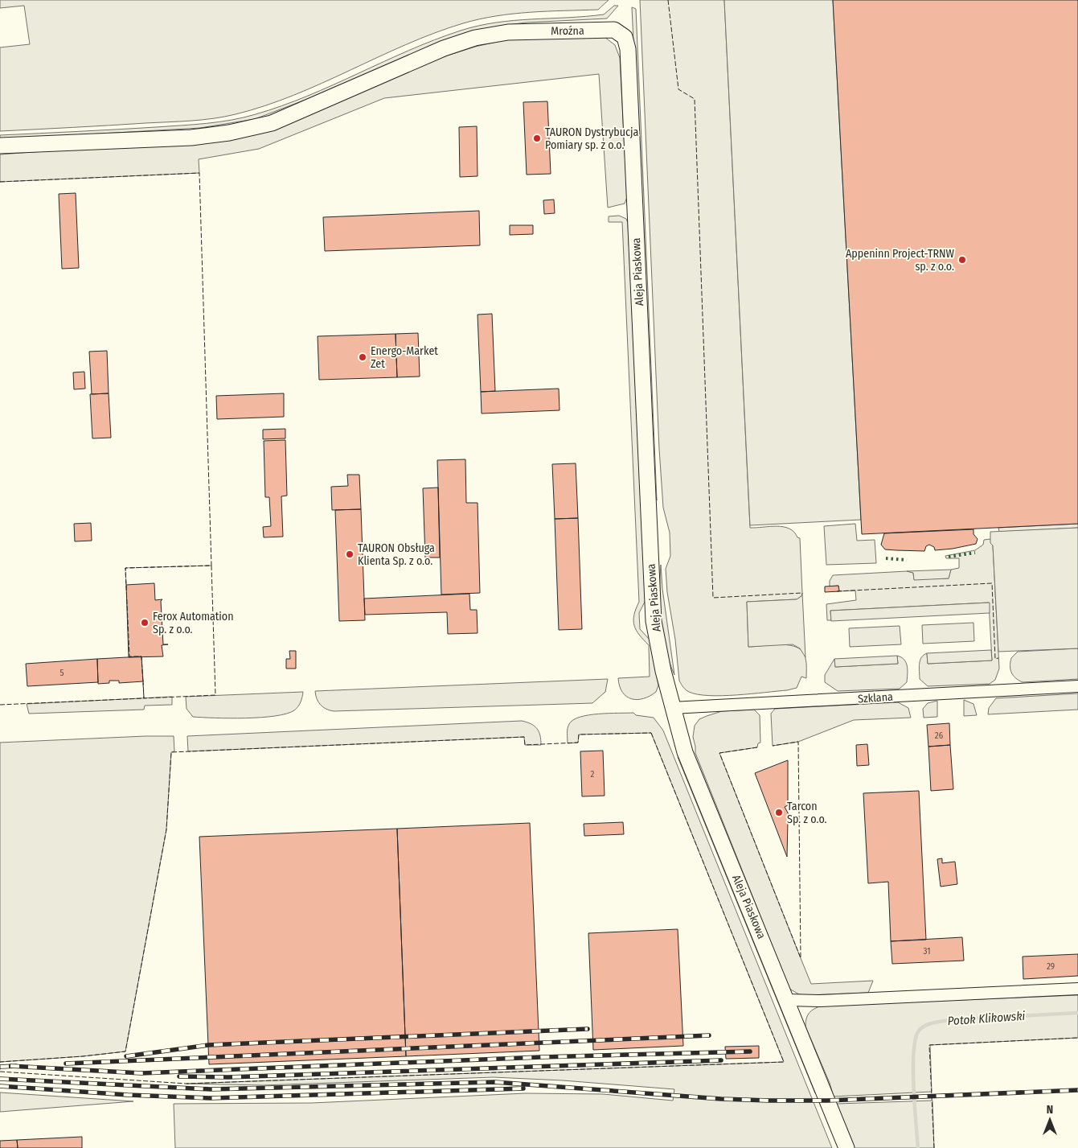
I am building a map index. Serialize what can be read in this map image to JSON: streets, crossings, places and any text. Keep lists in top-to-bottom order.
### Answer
{
  "streets": {
    "main road": ["Mroźna", "Aleja Piaskowa"],
    "street": ["Szklana"]
  },
  "crossings": [
    ["Mroźna", "Aleja Piaskowa"],
    ["Aleja Piaskowa", "Szklana"]
  ],
  "water": ["Potok Klikowski"],
  "places": [
    "TAURON Dystrybucja Pomiary sp. z o.o.",
    "Appeninn Project-TRNW sp. z o.o.",
    "Energo-Market Zet",
    "TAURON Obsługa Klienta Sp. z o.o.",
    "Ferox Automation Sp. z o.o.",
    "Tarcon Sp. z o.o."
  ],
  "house_numbers": [
    "5",
    "26",
    "2",
    "31",
    "29"
  ],
  "north": "top"
}
